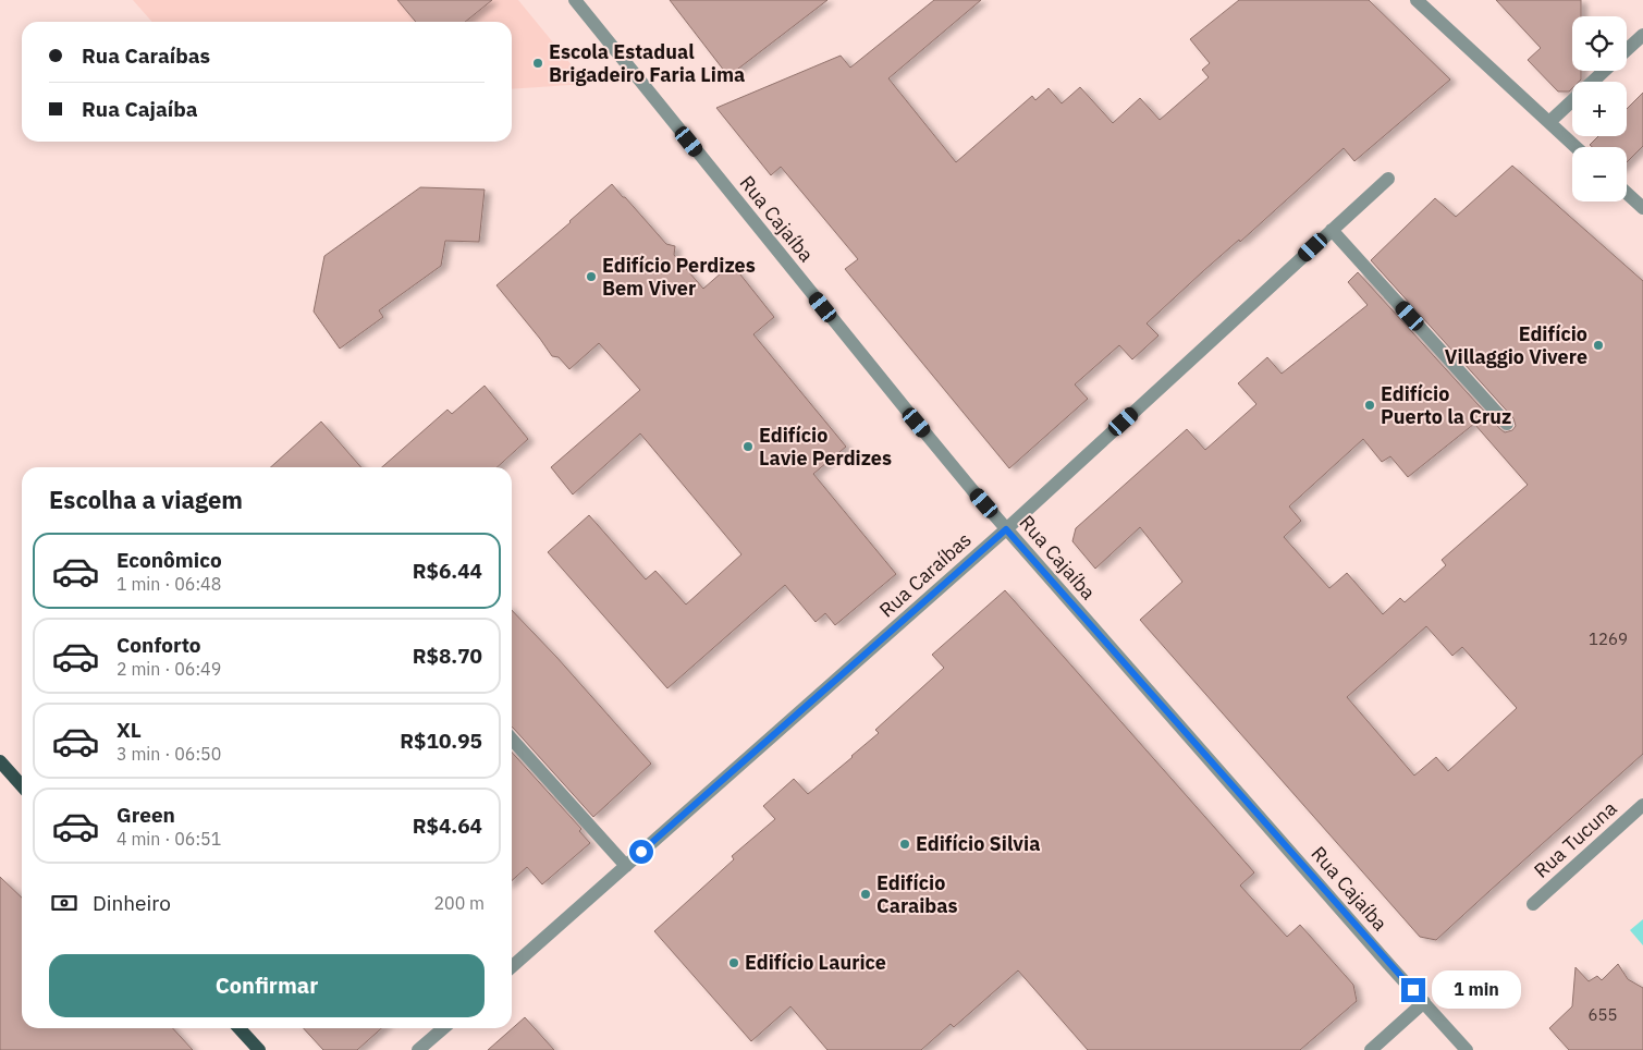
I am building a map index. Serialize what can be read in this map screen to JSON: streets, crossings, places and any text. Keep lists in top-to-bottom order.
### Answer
{
  "streets": {
    "street": ["Rua Cajaíba", "Rua Caraíbas", "Rua Tucuna"]
  },
  "crossings": [
    ["Rua Cajaíba", "Rua Caraíbas"]
  ],
  "places": [
    "Escola Estadual Brigadeiro Faria Lima",
    "Edifício Perdizes Bem Viver",
    "Edifício Villaggio Vivere",
    "Edifício Puerto la Cruz",
    "Edifício Lavie Perdizes",
    "Edifício Silvia",
    "Edifício Caraibas",
    "Edifício Laurice"
  ],
  "house_numbers": ["1269", "655"],
  "page": {
    "map_buttons": ["+", "−"],
    "banner": ["Rua Caraíbas", "Rua Cajaíba"],
    "heading": "Escolha a viagem",
    "list": [
      {
        "name": "Econômico",
        "note": "1 min · 06:48",
        "value": "R$6.44"
      },
      {
        "name": "Conforto",
        "note": "2 min · 06:49",
        "value": "R$8.70"
      },
      {
        "name": "XL",
        "note": "3 min · 06:50",
        "value": "R$10.95"
      },
      {
        "name": "Green",
        "note": "4 min · 06:51",
        "value": "R$4.64"
      }
    ],
    "pay": ["Dinheiro", "200 m"],
    "buttons": "Confirmar",
    "bubble": "1 min"
  }
}
